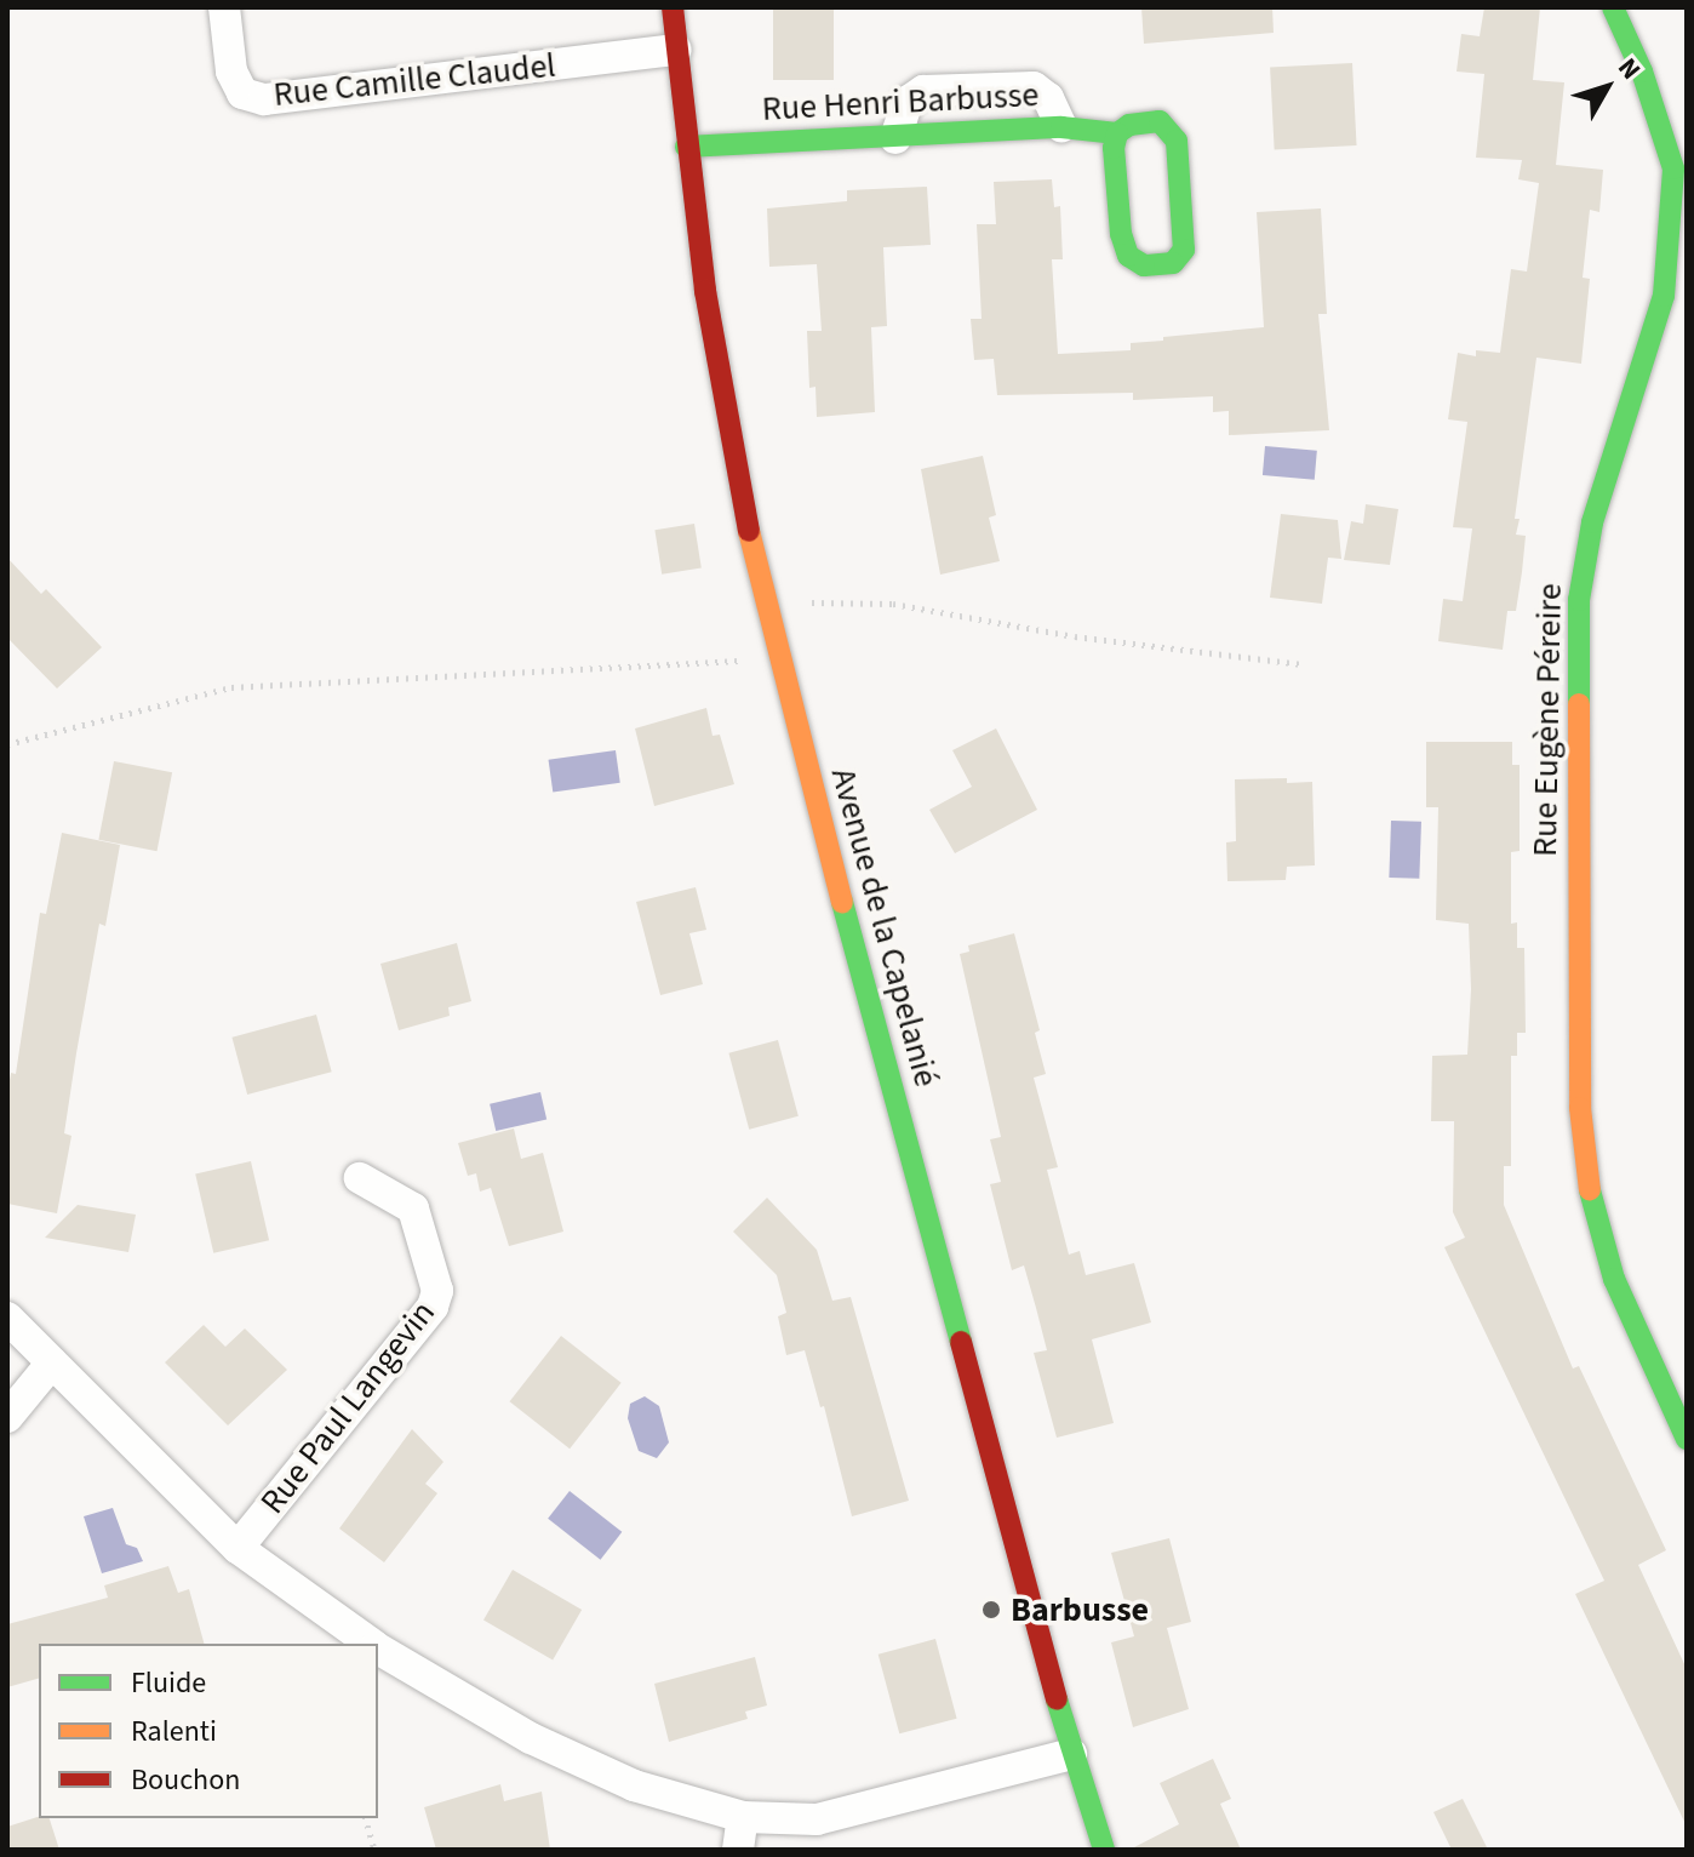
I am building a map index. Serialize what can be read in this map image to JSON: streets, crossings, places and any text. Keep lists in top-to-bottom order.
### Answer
{
  "streets": {
    "street": [
      "Rue Camille Claudel",
      "Rue Henri Barbusse",
      "Rue Eugène Péreire",
      "Avenue de la Capelanié",
      "Rue Paul Langevin"
    ]
  },
  "crossings": [
    ["Rue Camille Claudel", "Avenue de la Capelanié"],
    ["Rue Henri Barbusse", "Avenue de la Capelanié"],
    ["Avenue de la Capelanié", "Rue Paul Langevin"]
  ],
  "places": ["Barbusse"],
  "legend": ["Fluide", "Ralenti", "Bouchon"],
  "north": "top right"
}
